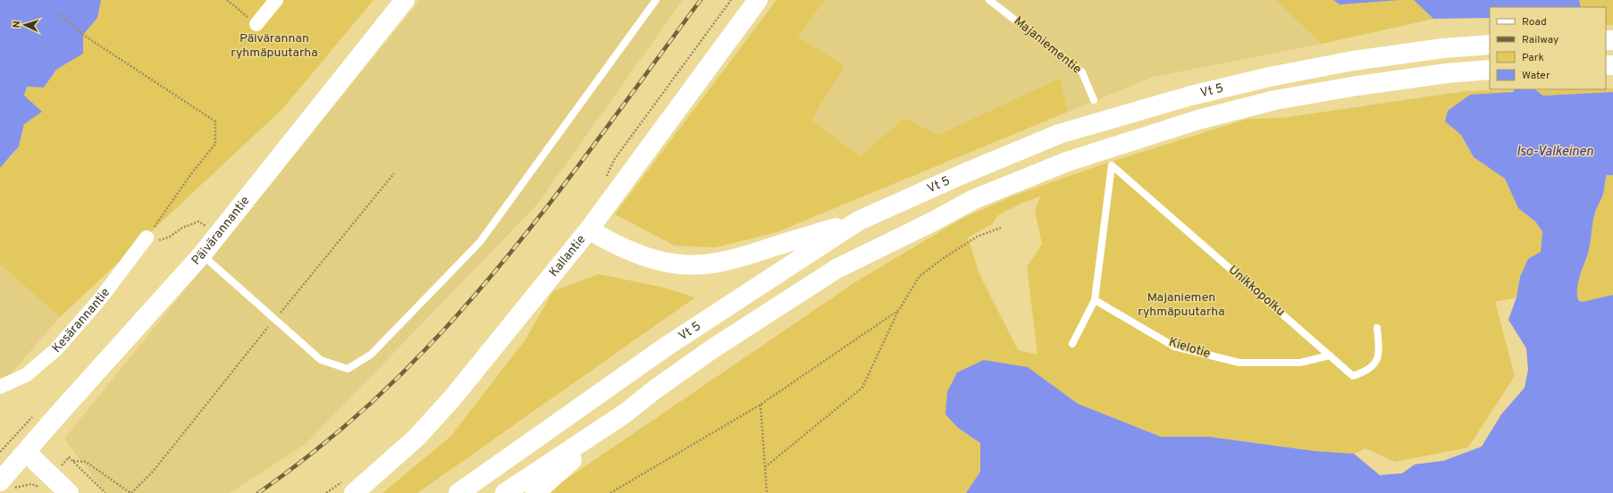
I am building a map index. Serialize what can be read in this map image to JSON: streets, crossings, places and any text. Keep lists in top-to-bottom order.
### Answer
{
  "streets": {
    "main road": ["Vt 5", "Päivärannantie", "Kallantie"],
    "street": ["Kesärannantie"],
    "lane": ["Majaniementie", "Unikkopolku", "Kielotie"]
  },
  "crossings": [
    ["Unikkopolku", "Kielotie"]
  ],
  "water": ["Iso-Valkeinen"],
  "parks": ["Päivärannan ryhmäpuutarha", "Majaniemen ryhmäpuutarha"],
  "legend": [
    "Road",
    "Railway",
    "Park",
    "Water"
  ],
  "north": "left"
}
